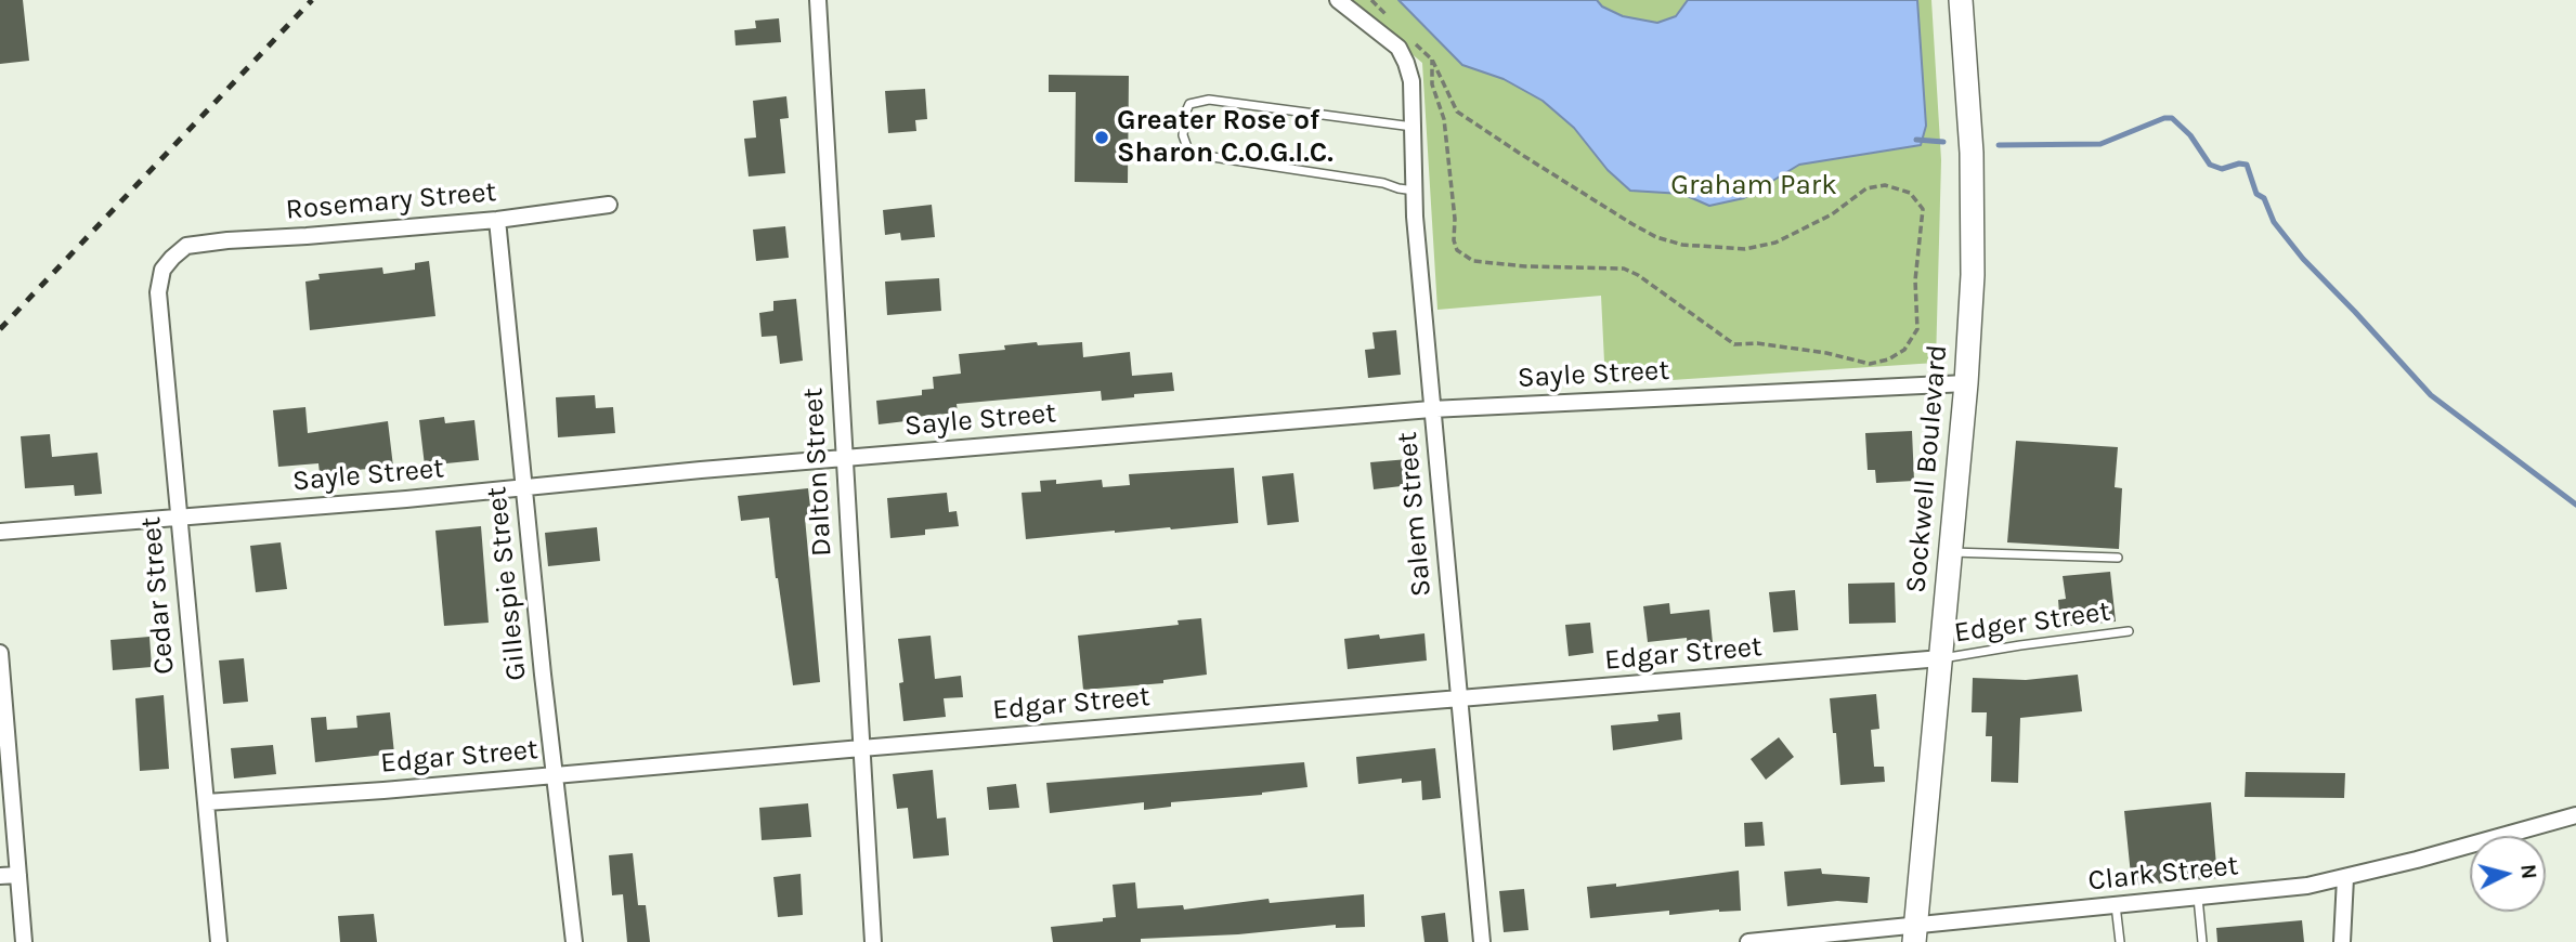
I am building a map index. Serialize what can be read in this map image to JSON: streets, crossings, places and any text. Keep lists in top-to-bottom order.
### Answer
{
  "streets": {
    "main road": ["Sockwell Boulevard"],
    "street": [
      "Rosemary Street",
      "Sayle Street",
      "Dalton Street",
      "Salem Street",
      "Gillespie Street",
      "Cedar Street",
      "Edgar Street",
      "Clark Street"
    ],
    "lane": ["Edger Street"]
  },
  "crossings": [
    ["Rosemary Street", "Gillespie Street"],
    ["Rosemary Street", "Cedar Street"],
    ["Sayle Street", "Sockwell Boulevard"],
    ["Sayle Street", "Dalton Street"],
    ["Sayle Street", "Salem Street"],
    ["Sayle Street", "Gillespie Street"],
    ["Sayle Street", "Cedar Street"],
    ["Sockwell Boulevard", "Edger Street"],
    ["Sockwell Boulevard", "Edgar Street"],
    ["Sockwell Boulevard", "Clark Street"],
    ["Dalton Street", "Edgar Street"],
    ["Salem Street", "Edgar Street"],
    ["Gillespie Street", "Edgar Street"],
    ["Cedar Street", "Edgar Street"],
    ["Edger Street", "Edgar Street"]
  ],
  "parks": ["Graham Park"],
  "places": ["Greater Rose of Sharon C.O.G.I.C."],
  "north": "right"
}
